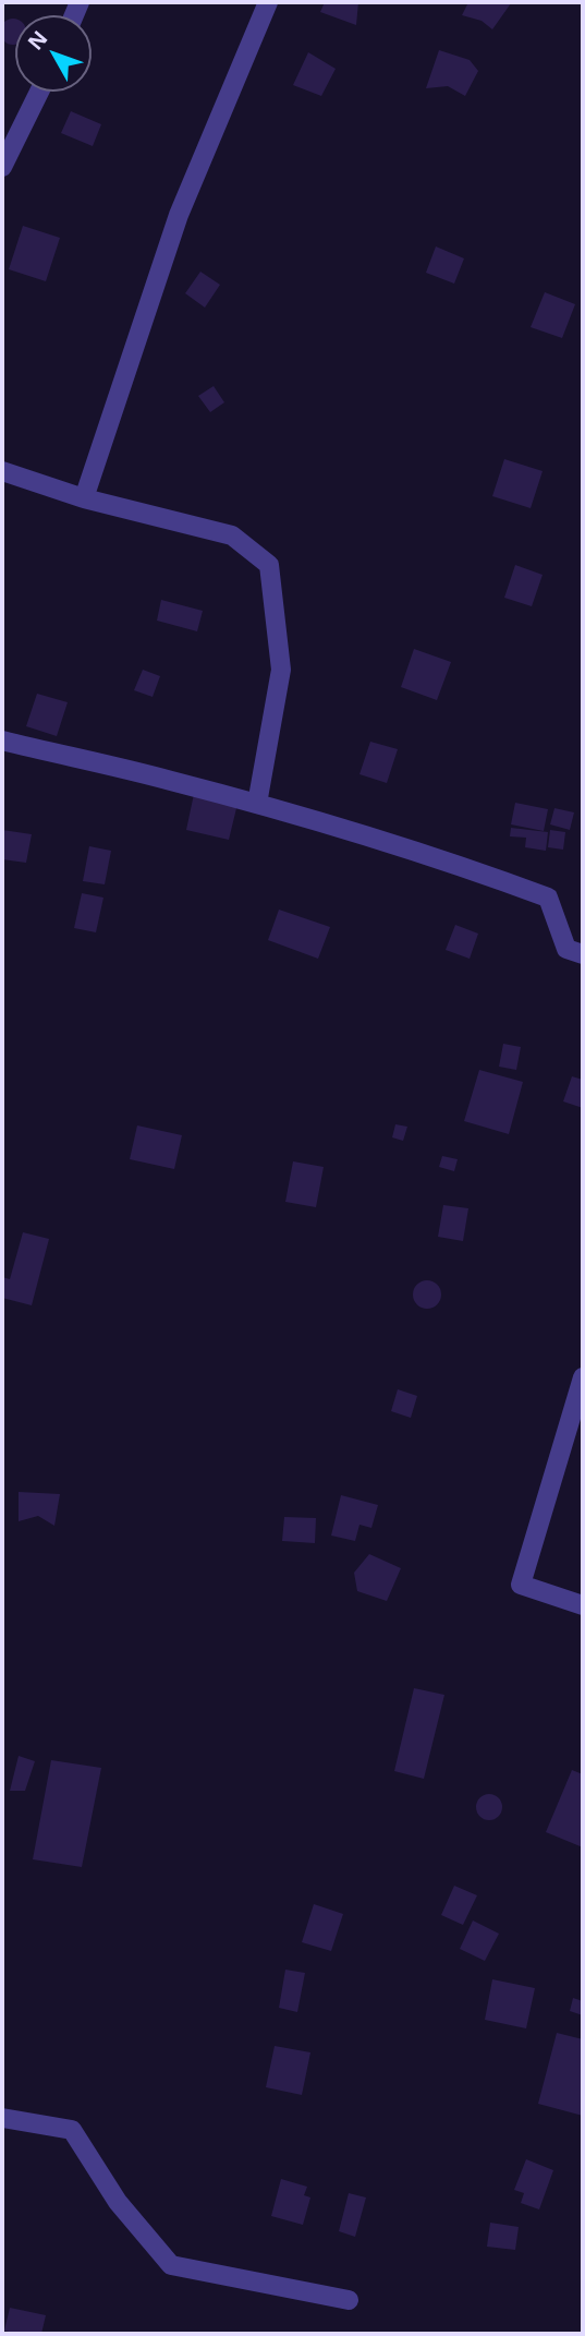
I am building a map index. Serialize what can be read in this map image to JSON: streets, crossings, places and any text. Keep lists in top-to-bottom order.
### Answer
{
  "north": "top left"
}
